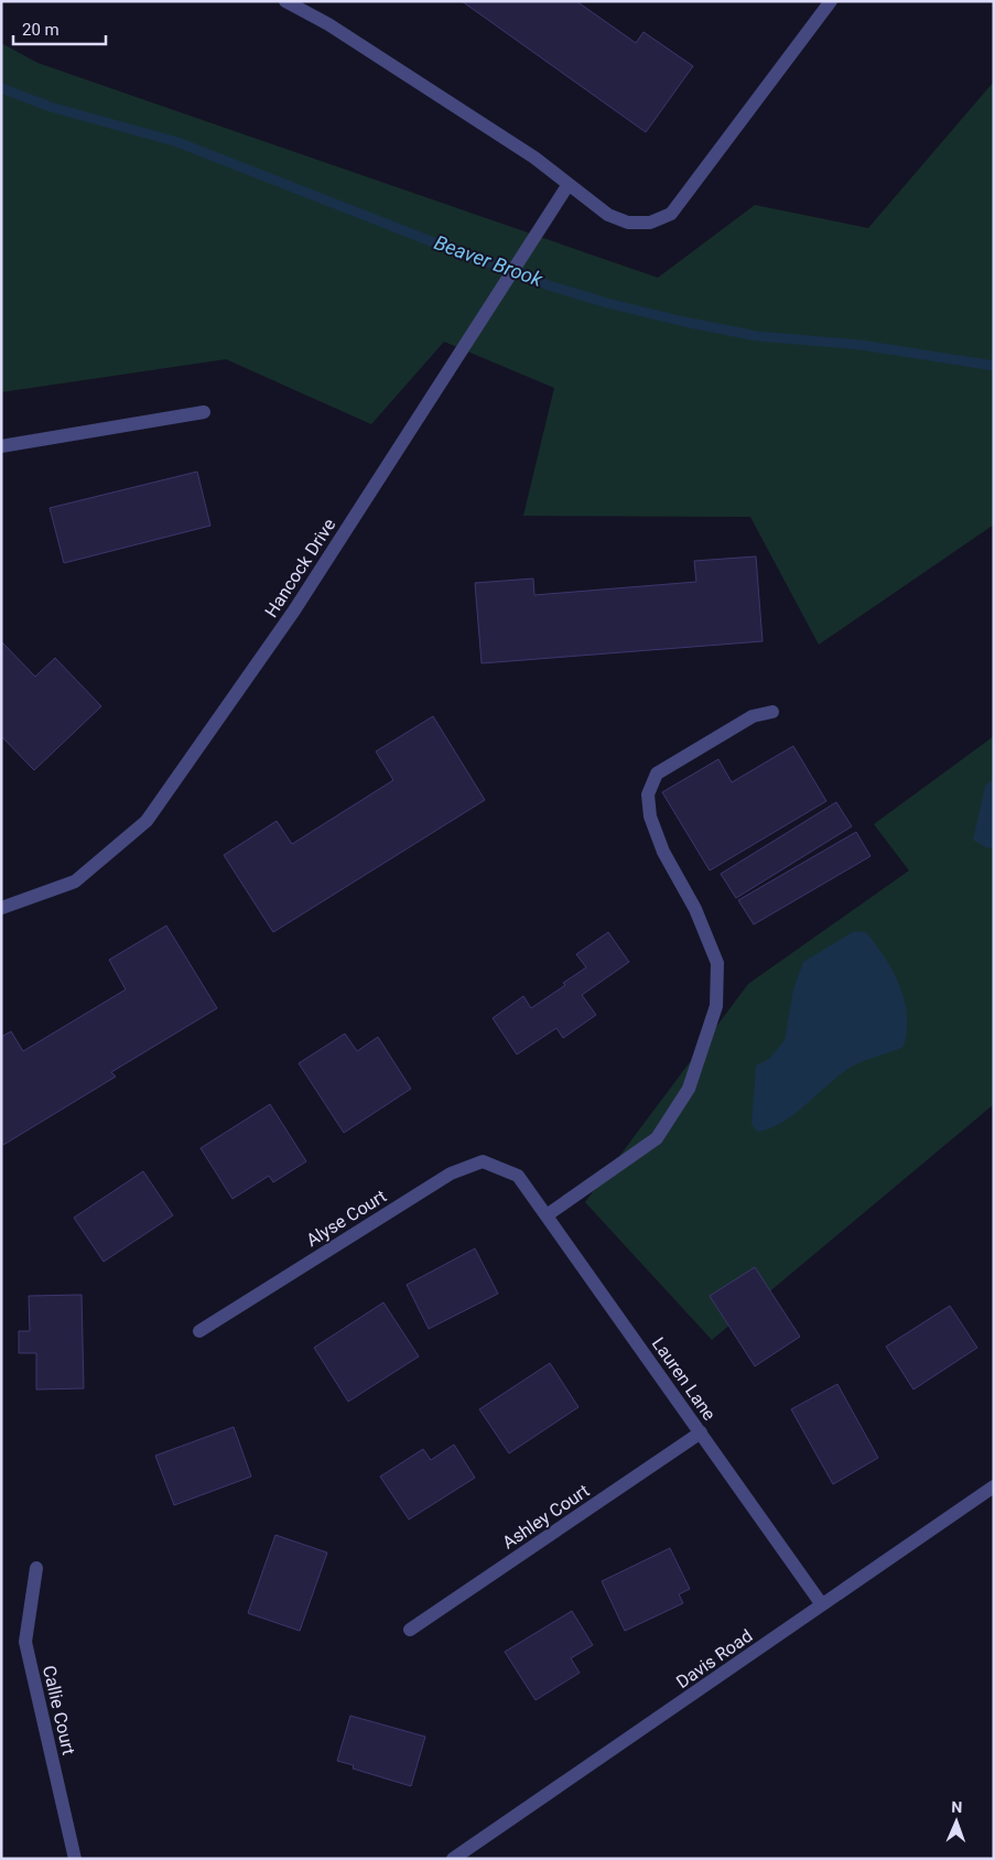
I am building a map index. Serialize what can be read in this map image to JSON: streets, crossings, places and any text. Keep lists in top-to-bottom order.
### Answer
{
  "streets": {
    "street": [
      "Hancock Drive",
      "Alyse Court",
      "Lauren Lane",
      "Ashley Court",
      "Davis Road",
      "Callie Court"
    ]
  },
  "crossings": [
    ["Alyse Court", "Lauren Lane"],
    ["Lauren Lane", "Ashley Court"],
    ["Lauren Lane", "Davis Road"]
  ],
  "water": ["Beaver Brook"],
  "scale_bar": "20 m",
  "north": "top"
}
